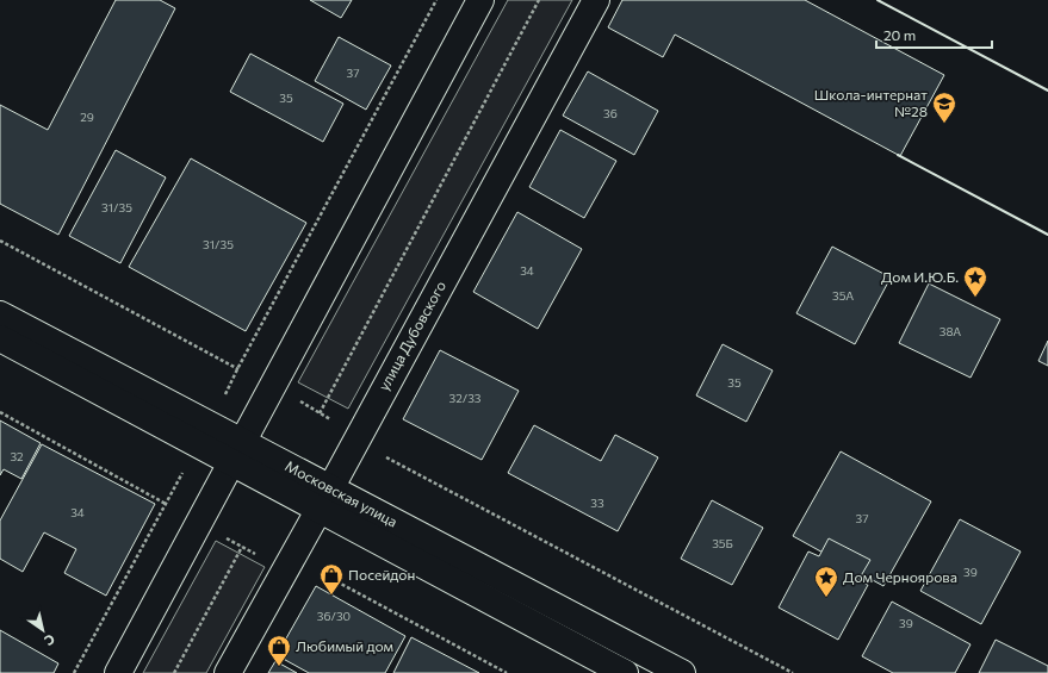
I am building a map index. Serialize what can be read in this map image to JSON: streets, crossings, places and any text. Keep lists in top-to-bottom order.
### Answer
{
  "streets": {
    "street": ["улица Дубовского", "Московская улица"]
  },
  "crossings": [
    ["улица Дубовского", "Московская улица"]
  ],
  "places": {
    "school or university": ["Школа-интернат №28"],
    "place": ["Дом И.Ю.Б.", "Дом Черноярова"],
    "shop": ["Посейдон", "Любимый дом"]
  },
  "house_numbers": [
    "37",
    "35",
    "36",
    "29",
    "31/35",
    "31/35",
    "34",
    "35А",
    "38А",
    "35",
    "32/33",
    "32",
    "33",
    "34",
    "37",
    "35Б",
    "39",
    "36/30",
    "39"
  ],
  "scale_bar": "20 m",
  "north": "bottom right"
}
